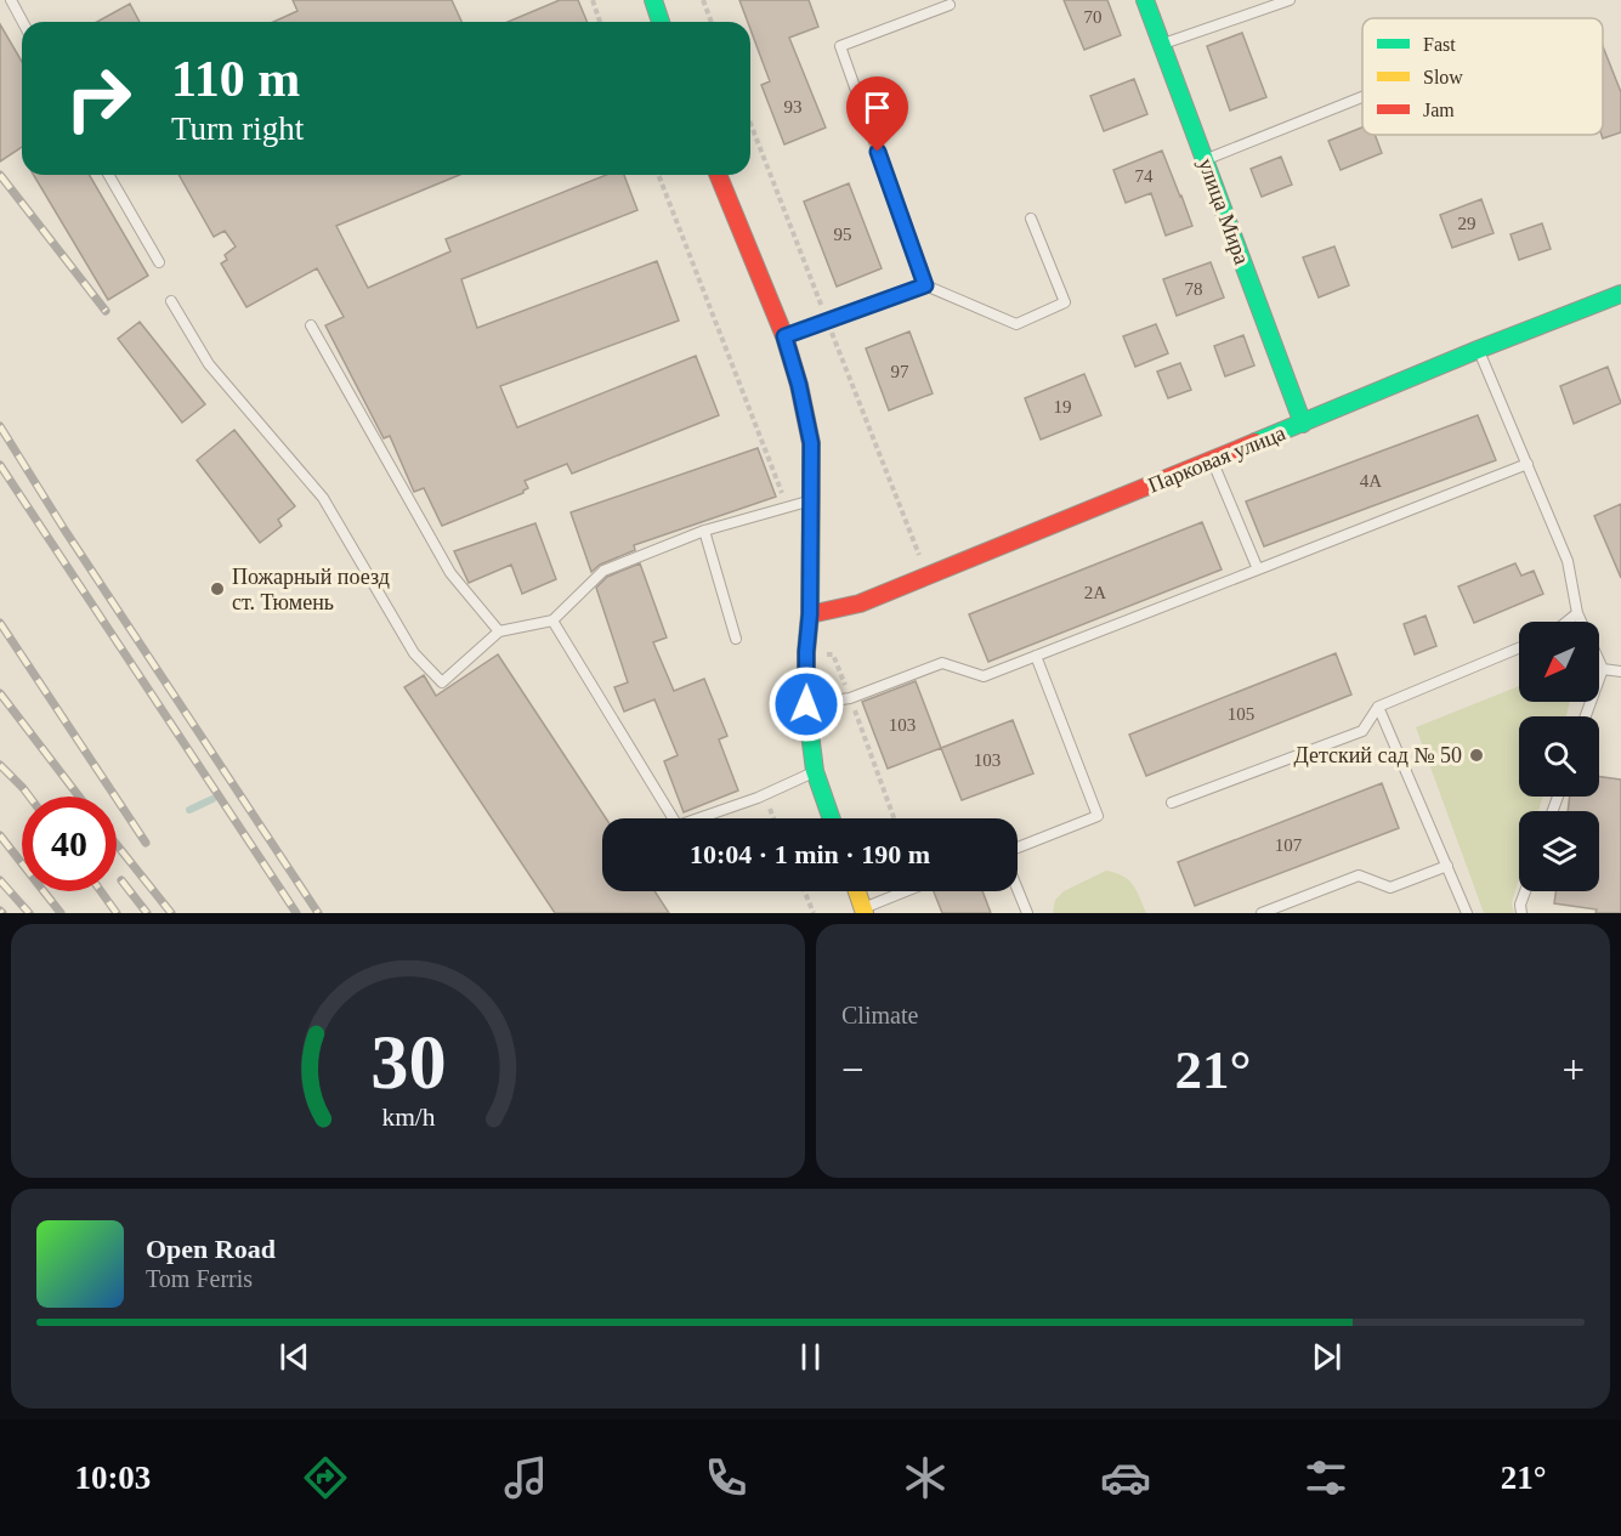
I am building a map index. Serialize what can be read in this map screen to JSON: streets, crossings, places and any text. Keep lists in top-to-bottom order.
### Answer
{
  "streets": {
    "street": ["улица Мира", "Парковая улица"]
  },
  "crossings": [
    ["улица Мира", "Парковая улица"]
  ],
  "places": ["Пожарный поезд ст. Тюмень", "Детский сад № 50"],
  "house_numbers": [
    "70",
    "93",
    "74",
    "29",
    "95",
    "78",
    "97",
    "19",
    "4А",
    "2А",
    "105",
    "103",
    "103",
    "107"
  ],
  "legend": ["Fast", "Slow", "Jam"],
  "north": "bottom left",
  "page": {
    "turn": ["110 m", "Turn right"],
    "limit": "40",
    "trip": "10:04 · 1 min · 190 m",
    "tile": "Climate",
    "heat": ["−", "21°", "+"],
    "song": ["Open Road", "Tom Ferris"],
    "tabs": ["10:03", "21°"],
    "gauge": ["30", "km/h"]
  }
}
